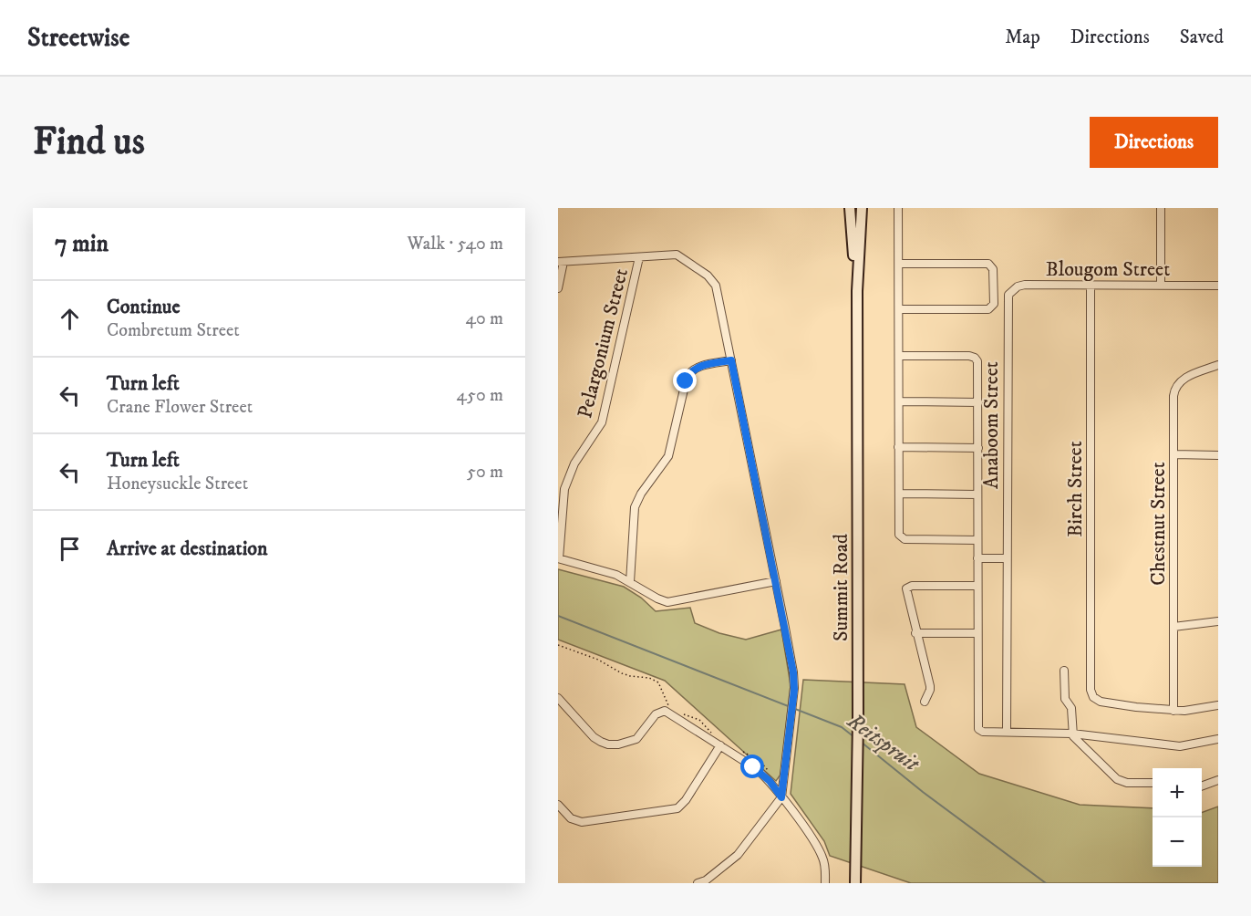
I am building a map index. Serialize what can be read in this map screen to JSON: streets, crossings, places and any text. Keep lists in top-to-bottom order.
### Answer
{
  "streets": {
    "main road": ["Summit Road"],
    "street": [
      "Blougom Street",
      "Pelargonium Street",
      "Anaboom Street",
      "Birch Street",
      "Chestnut Street"
    ]
  },
  "crossings": [
    ["Blougom Street", "Anaboom Street"],
    ["Blougom Street", "Birch Street"],
    ["Birch Street", "Chestnut Street"]
  ],
  "water": ["Reitspruit"],
  "page": {
    "header": "Streetwise",
    "nav": ["Map", "Directions", "Saved"],
    "buttons": "Directions",
    "title": "Find us",
    "heading": ["7 min", "Walk · 540 m"],
    "list": [
      ["Continue", "Combretum Street", "40 m"],
      ["Turn left", "Crane Flower Street", "450 m"],
      ["Turn left", "Honeysuckle Street", "50 m"],
      "Arrive at destination"
    ],
    "map_buttons": ["+", "−"]
  }
}
